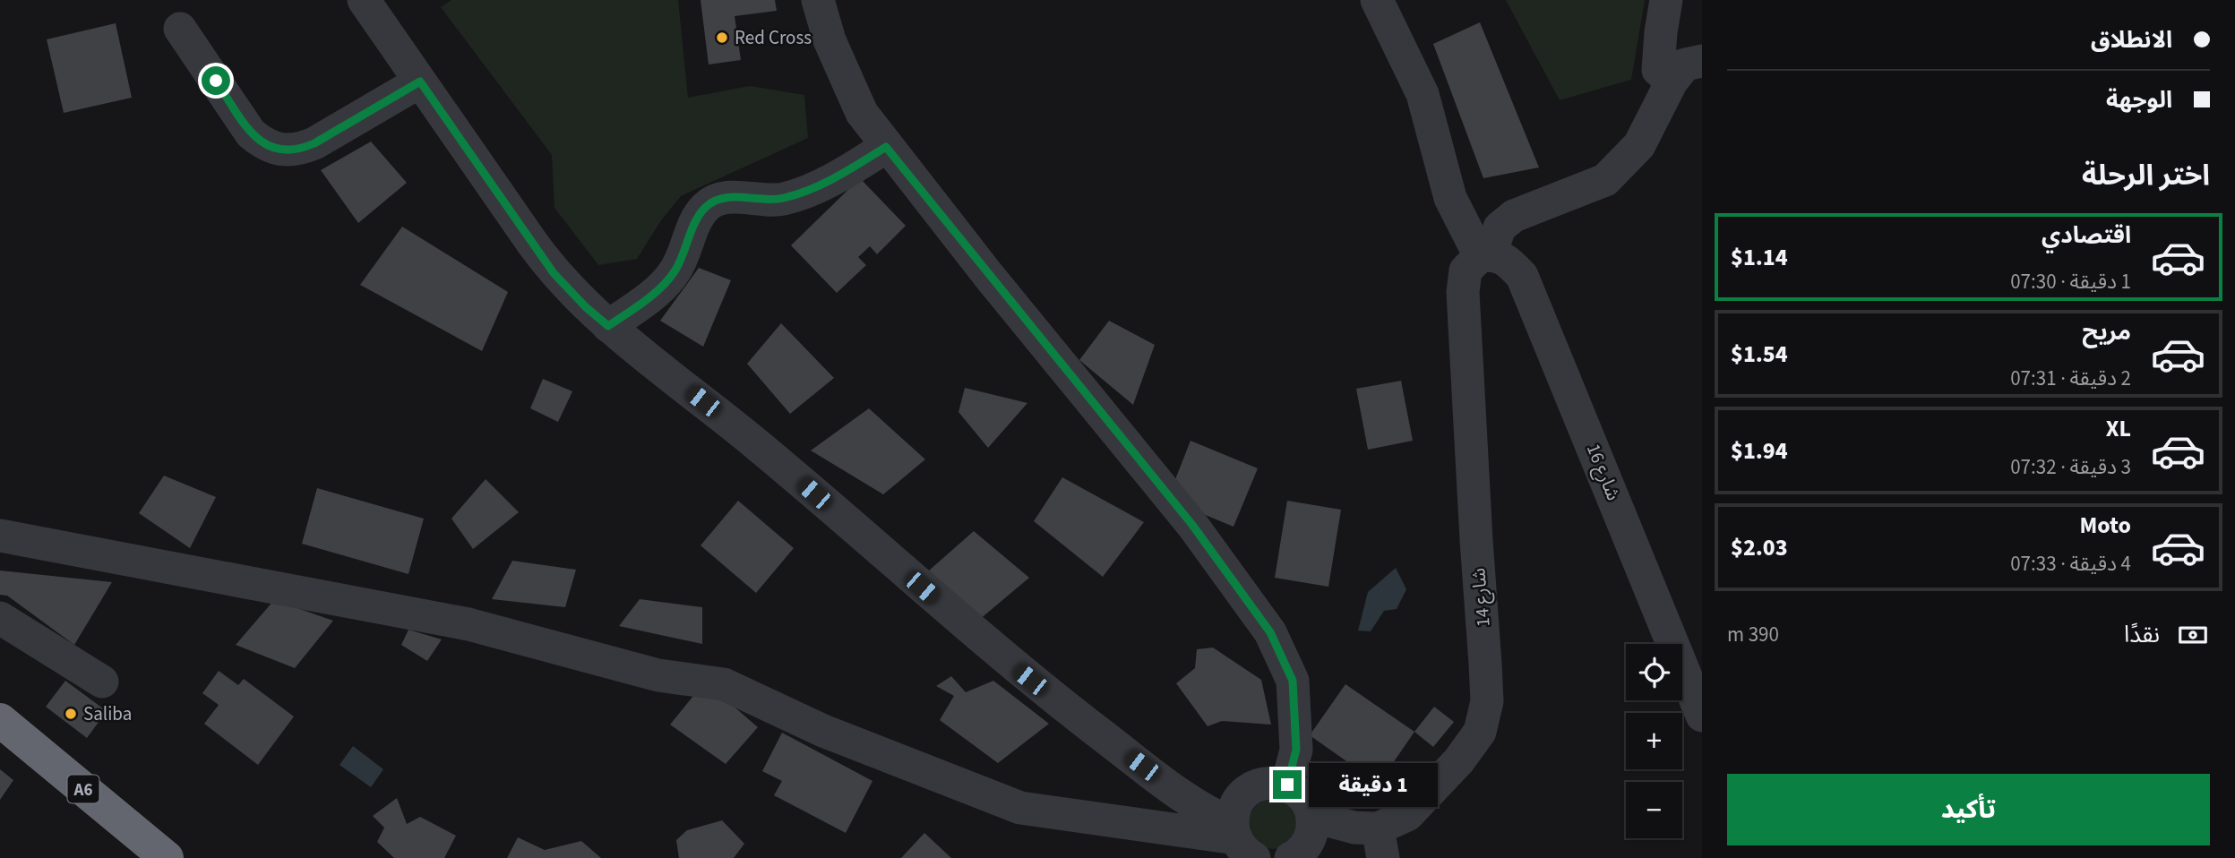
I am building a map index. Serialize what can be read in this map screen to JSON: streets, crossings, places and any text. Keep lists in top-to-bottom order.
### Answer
{
  "streets": {
    "highway": ["A6"],
    "street": ["شارع 16", "شارع 14"]
  },
  "crossings": [
    ["شارع 16", "شارع 14"]
  ],
  "places": ["Red Cross", "Saliba"],
  "page": {
    "banner": ["الانطلاق", "الوجهة"],
    "heading": "اختر الرحلة",
    "list": [
      {
        "name": "اقتصادي",
        "note": "1 دقيقة · 07:30",
        "value": "$1.14"
      },
      {
        "name": "مريح",
        "note": "2 دقيقة · 07:31",
        "value": "$1.54"
      },
      {
        "name": "XL",
        "note": "3 دقيقة · 07:32",
        "value": "$1.94"
      },
      {
        "name": "Moto",
        "note": "4 دقيقة · 07:33",
        "value": "$2.03"
      }
    ],
    "pay": ["نقدًا", "390 m"],
    "map_buttons": ["+", "−"],
    "buttons": "تأكيد",
    "bubble": "1 دقيقة"
  }
}
